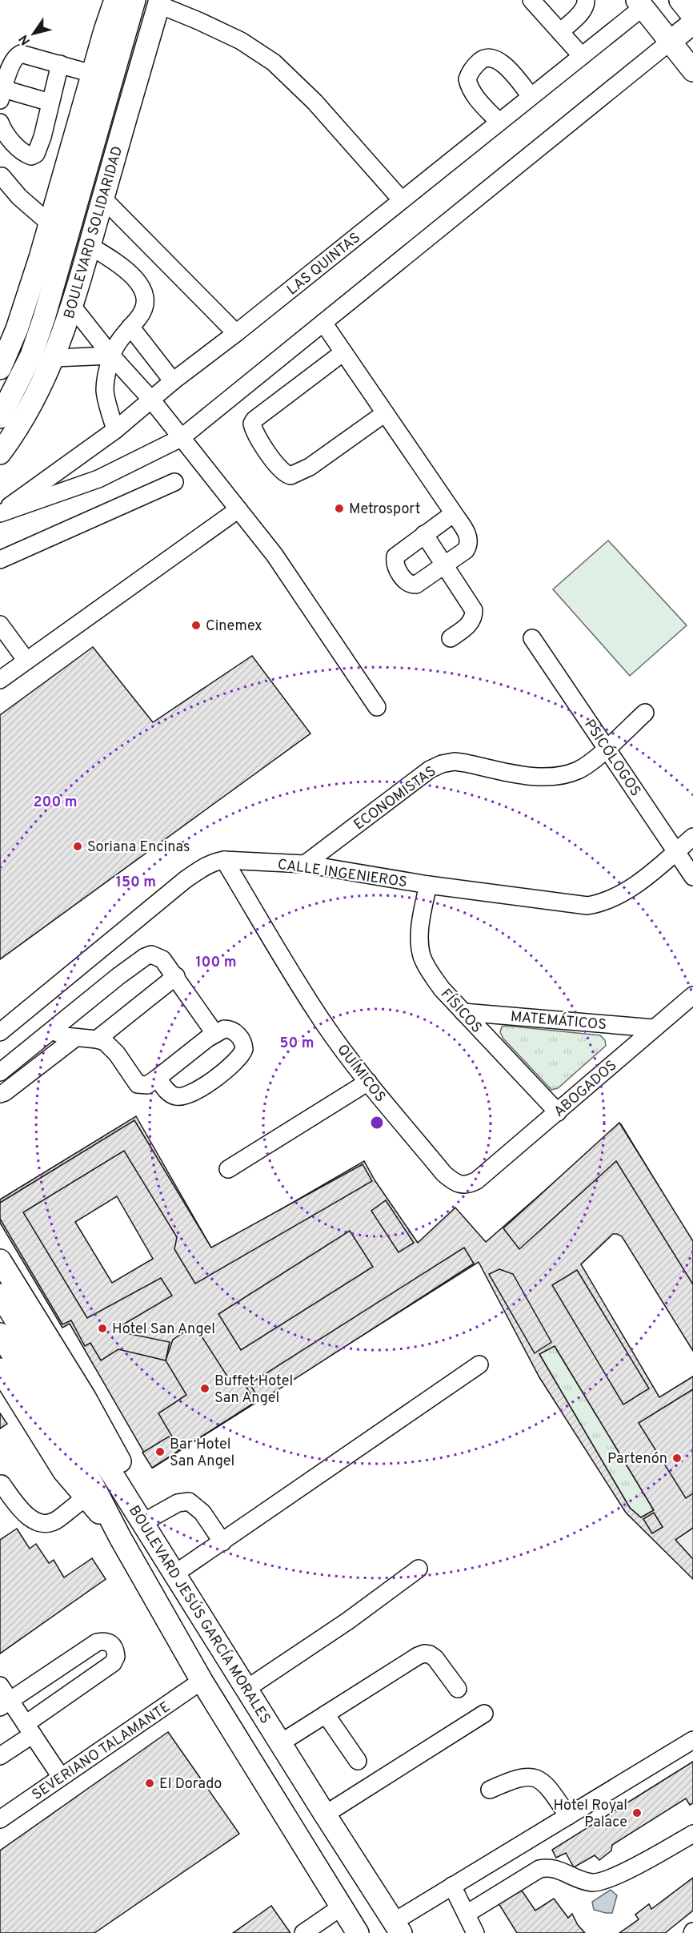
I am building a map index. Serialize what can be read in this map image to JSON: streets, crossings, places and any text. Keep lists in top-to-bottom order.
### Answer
{
  "streets": {
    "main road": ["BOULEVARD SOLIDARIDAD", "BOULEVARD JESÚS GARCÍA MORALES"],
    "street": [
      "LAS QUINTAS",
      "PSICÓLOGOS",
      "ECONOMISTAS",
      "CALLE INGENIEROS",
      "FÍSICOS",
      "MATEMÁTICOS",
      "QUÍMICOS",
      "ABOGADOS",
      "SEVERIANO TALAMANTE"
    ]
  },
  "crossings": [
    ["PSICÓLOGOS", "ECONOMISTAS"],
    ["PSICÓLOGOS", "CALLE INGENIEROS"],
    ["ECONOMISTAS", "CALLE INGENIEROS"],
    ["CALLE INGENIEROS", "FÍSICOS"],
    ["CALLE INGENIEROS", "QUÍMICOS"],
    ["FÍSICOS", "MATEMÁTICOS"],
    ["FÍSICOS", "ABOGADOS"],
    ["MATEMÁTICOS", "ABOGADOS"],
    ["QUÍMICOS", "ABOGADOS"],
    ["BOULEVARD JESÚS GARCÍA MORALES", "SEVERIANO TALAMANTE"]
  ],
  "places": [
    "Metrosport",
    "Cinemex",
    "Soriana Encinas",
    "Hotel San Angel",
    "Buffet Hotel San Angel",
    "Bar Hotel San Angel",
    "Partenón",
    "El Dorado",
    "Hotel Royal Palace"
  ],
  "north": "bottom left",
  "rings": [
    "200 m",
    "150 m",
    "100 m",
    "50 m"
  ]
}
